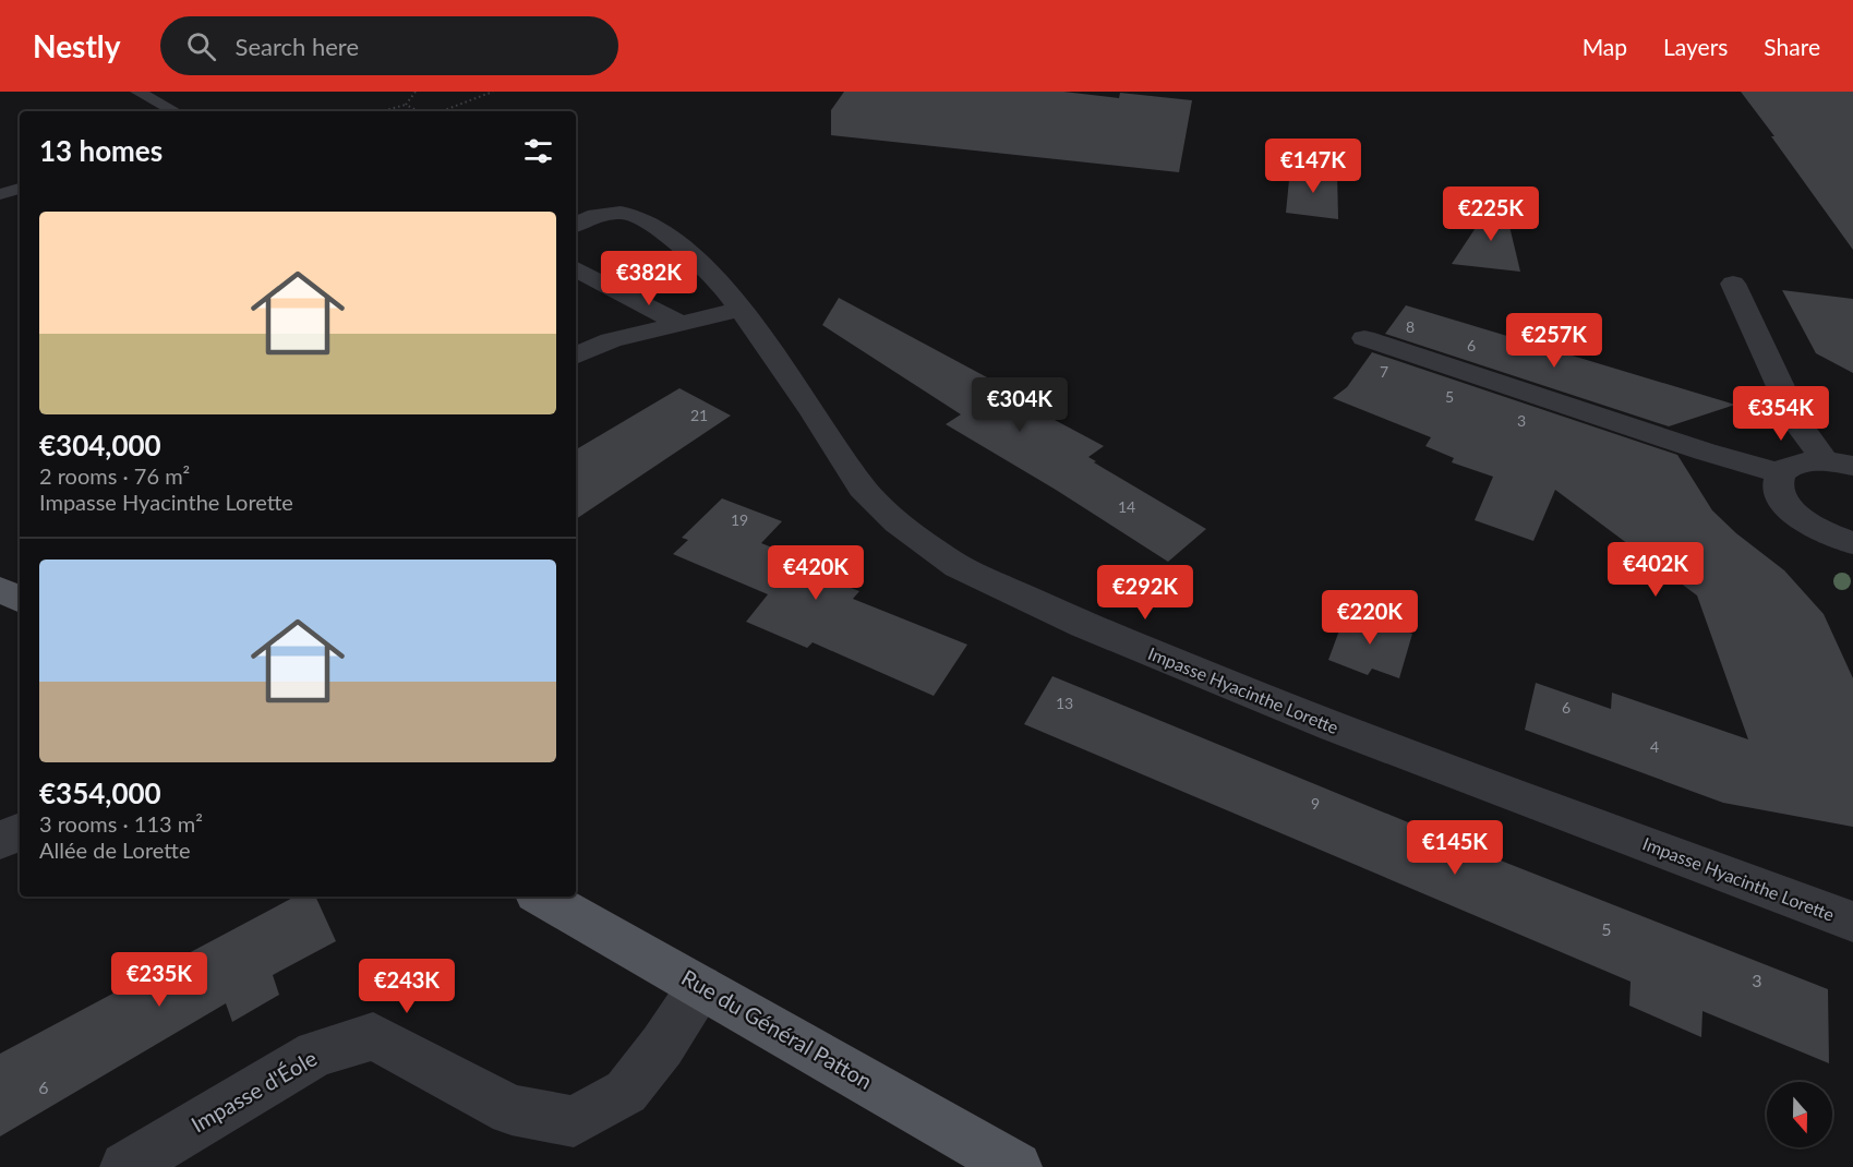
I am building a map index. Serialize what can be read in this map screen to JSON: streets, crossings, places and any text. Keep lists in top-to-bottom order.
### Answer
{
  "streets": {
    "main road": ["Rue du Général Patton"],
    "street": ["Impasse Hyacinthe Lorette", "Impasse d'Éole"]
  },
  "crossings": [
    ["Rue du Général Patton", "Impasse d'Éole"]
  ],
  "house_numbers": [
    "8",
    "6",
    "7",
    "5",
    "21",
    "3",
    "14",
    "19",
    "13",
    "6",
    "4",
    "9",
    "5",
    "3",
    "6"
  ],
  "north": "bottom",
  "page": {
    "header": "Nestly",
    "search": "Search here",
    "nav": ["Map", "Layers", "Share"],
    "heading": "13 homes",
    "price": [
      "€147K",
      "€225K",
      "€382K",
      "€257K",
      "€304K",
      "€354K",
      "€402K",
      "€420K",
      "€292K",
      "€220K",
      "€145K",
      "€235K",
      "€243K"
    ],
    "list": [
      {
        "name": "€304,000",
        "note": "2 rooms · 76 m² · Impasse Hyacinthe Lorette"
      },
      {
        "name": "€354,000",
        "note": "3 rooms · 113 m² · Allée de Lorette"
      }
    ]
  }
}
